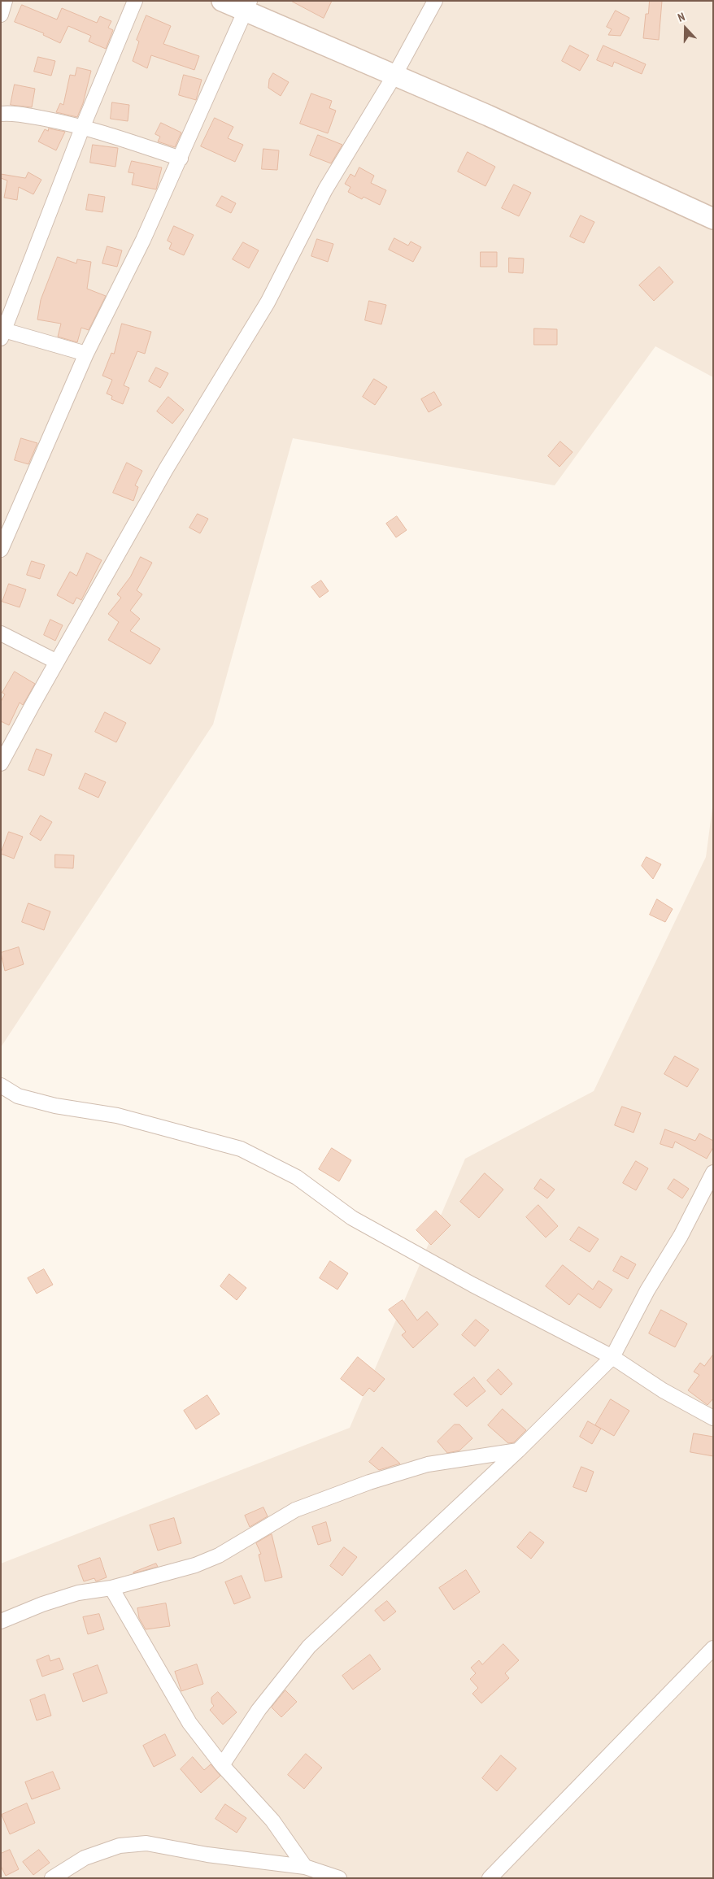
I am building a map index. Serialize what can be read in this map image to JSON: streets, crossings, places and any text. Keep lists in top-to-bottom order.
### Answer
{
  "north": "top"
}
